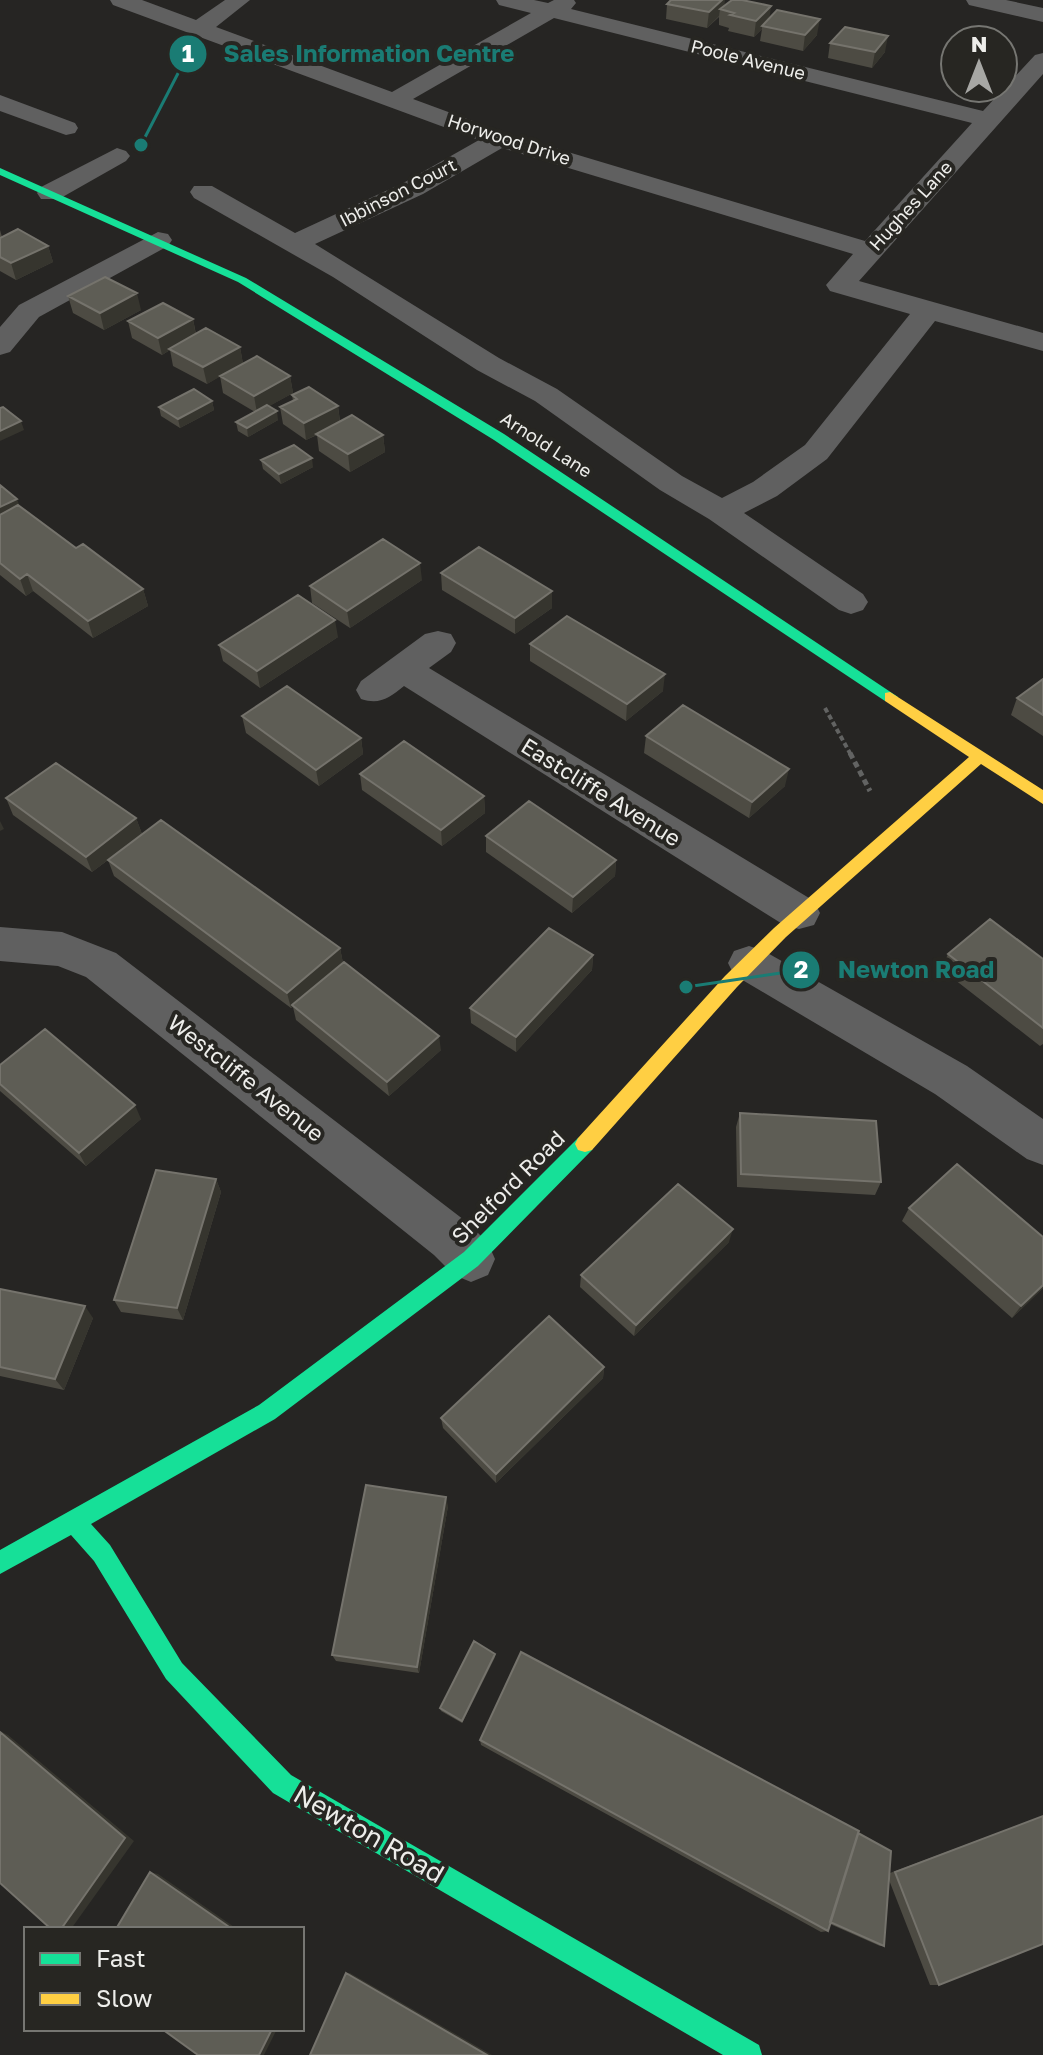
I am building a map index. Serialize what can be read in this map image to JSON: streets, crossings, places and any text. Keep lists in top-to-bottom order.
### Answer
{
  "streets": {
    "street": [
      "Poole Avenue",
      "Horwood Drive",
      "Ibbinson Court",
      "Hughes Lane",
      "Arnold Lane",
      "Eastcliffe Avenue",
      "Westcliffe Avenue",
      "Shelford Road",
      "Newton Road"
    ]
  },
  "crossings": [
    ["Poole Avenue", "Hughes Lane"],
    ["Horwood Drive", "Ibbinson Court"],
    ["Horwood Drive", "Hughes Lane"],
    ["Arnold Lane", "Shelford Road"],
    ["Eastcliffe Avenue", "Shelford Road"],
    ["Westcliffe Avenue", "Shelford Road"],
    ["Shelford Road", "Newton Road"]
  ],
  "places": ["Sales Information Centre", "Newton Road"],
  "legend": ["Fast", "Slow"],
  "north": "top"
}
